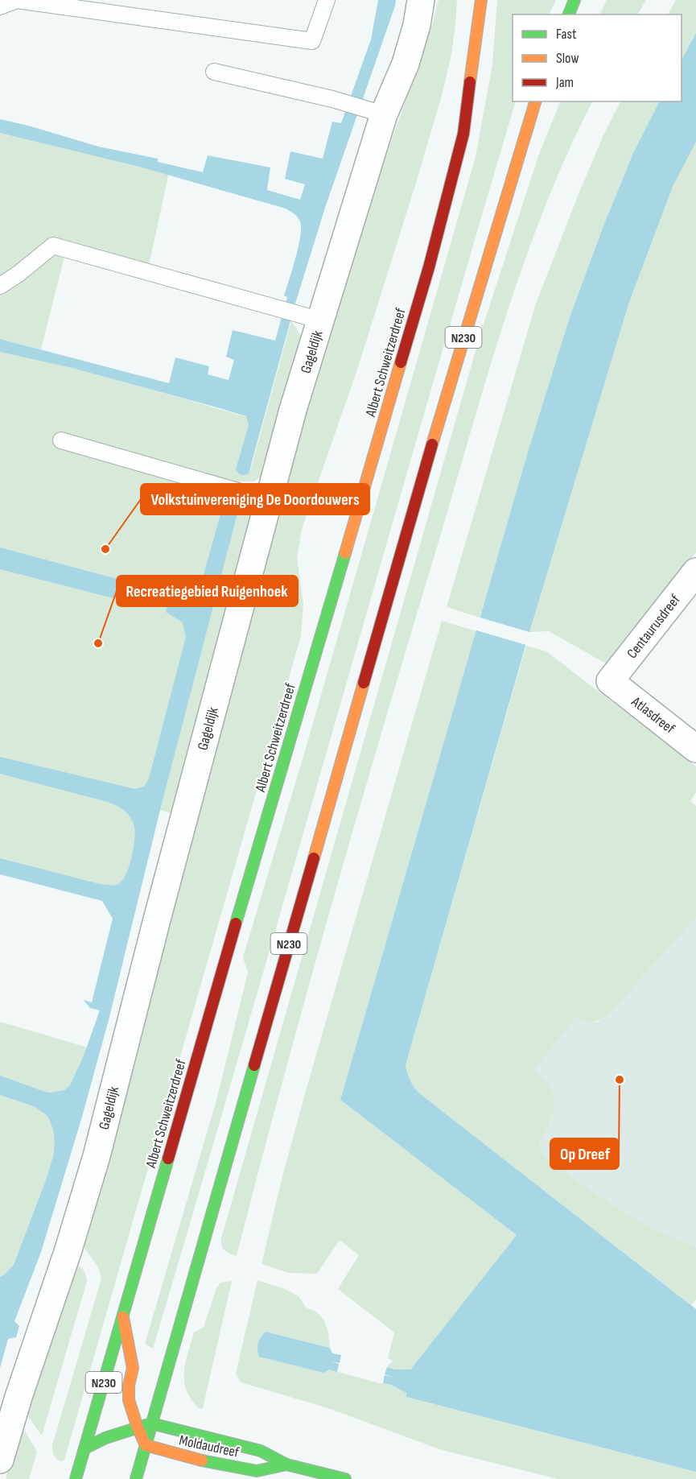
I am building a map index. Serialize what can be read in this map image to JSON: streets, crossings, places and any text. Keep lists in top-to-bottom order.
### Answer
{
  "streets": {
    "main road": ["N230", "Albert Schweitzerdreef", "Moldaudreef"],
    "street": ["Gageldijk", "Centaurusdreef", "Atlasdreef"]
  },
  "crossings": [
    ["N230", "Moldaudreef"],
    ["Centaurusdreef", "Atlasdreef"]
  ],
  "places": ["Volkstuinvereniging De Doordouwers", "Recreatiegebied Ruigenhoek", "Op Dreef"],
  "legend": ["Fast", "Slow", "Jam"]
}
